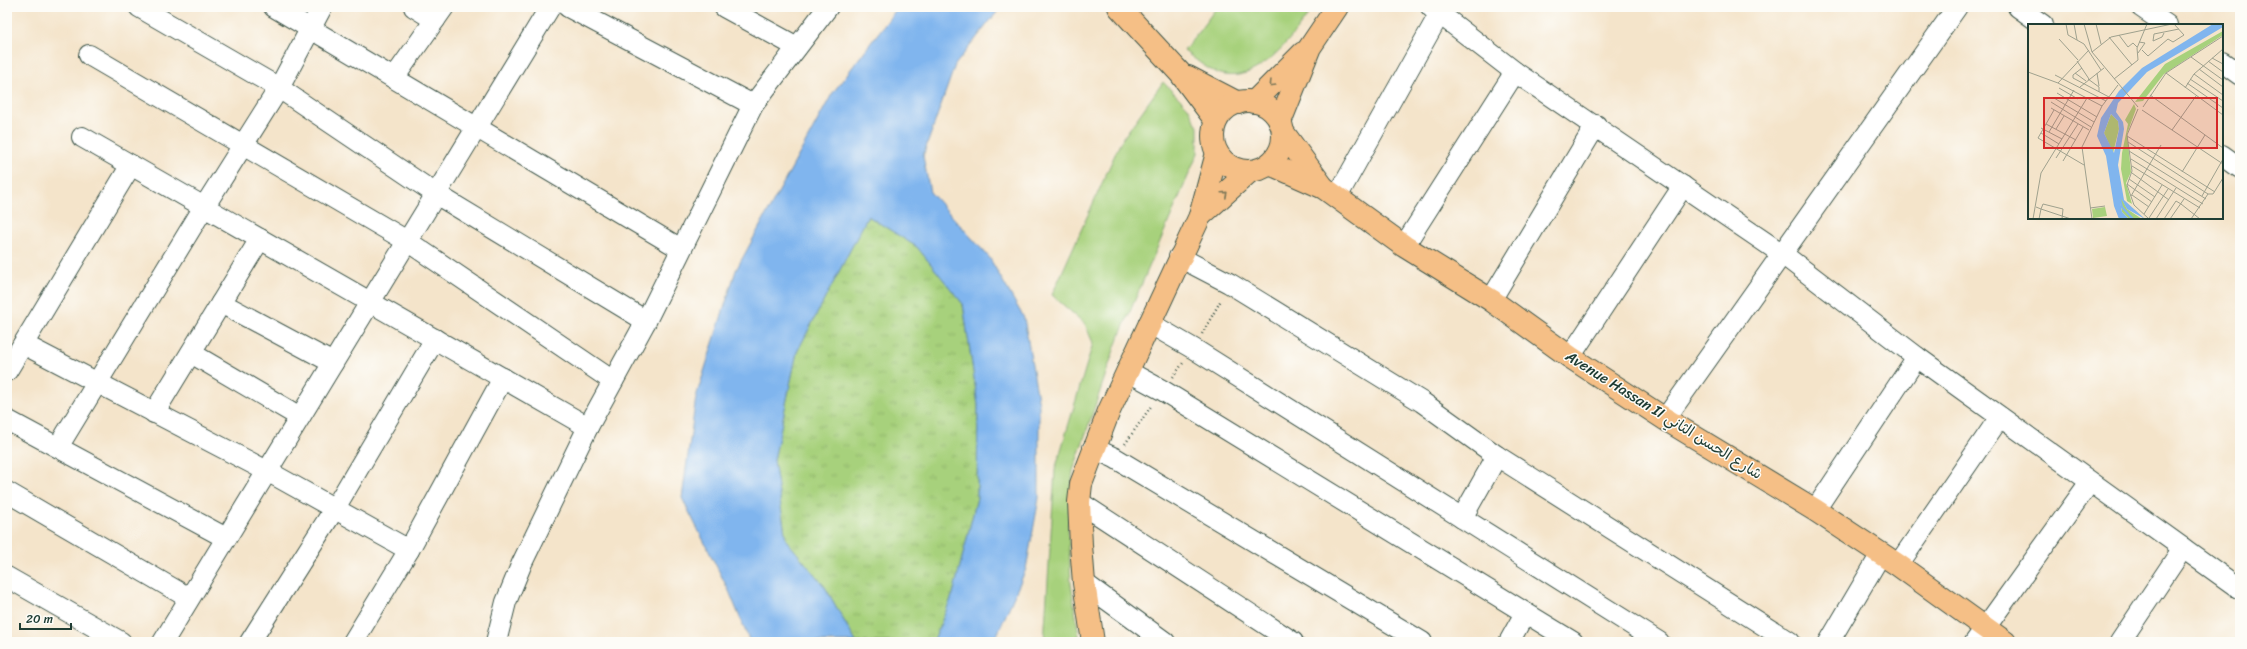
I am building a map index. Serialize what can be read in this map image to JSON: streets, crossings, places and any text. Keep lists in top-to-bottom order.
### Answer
{
  "streets": {
    "main road": ["Avenue Hassan II شارع الحسن الثاني"]
  },
  "scale_bar": "20 m"
}
